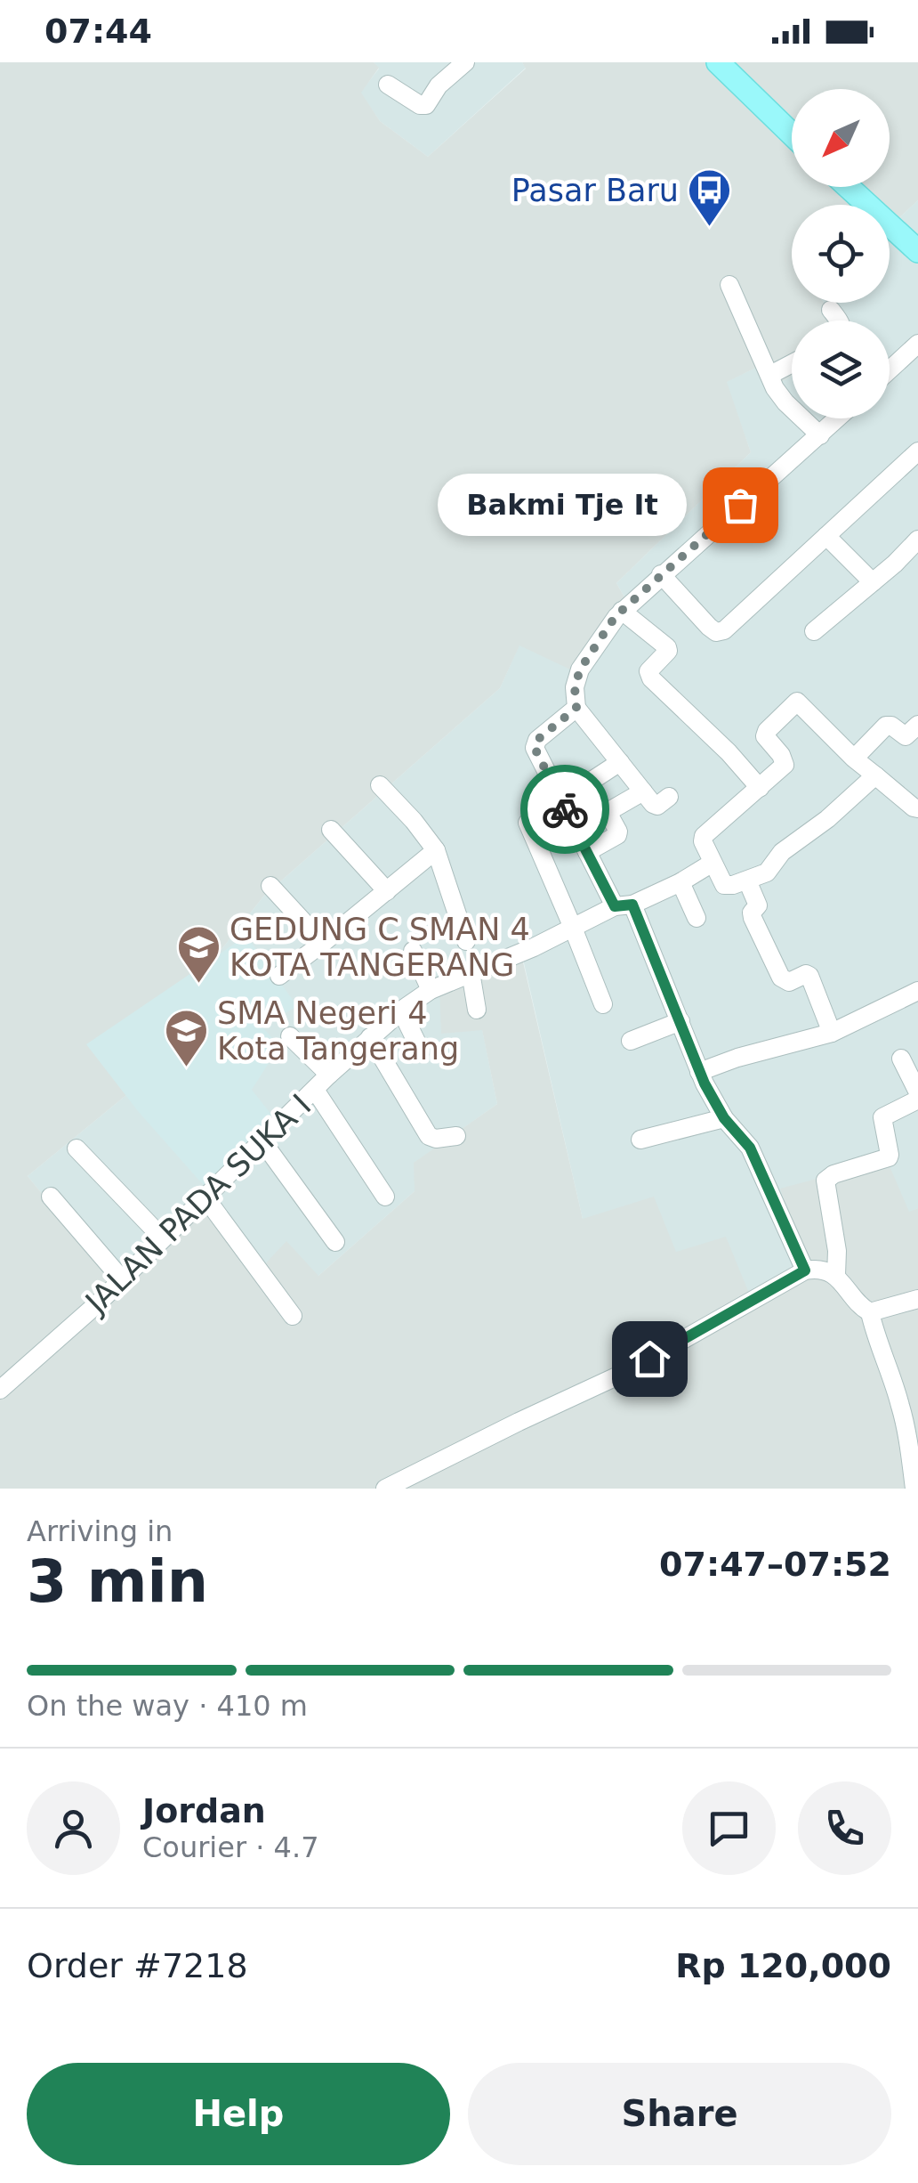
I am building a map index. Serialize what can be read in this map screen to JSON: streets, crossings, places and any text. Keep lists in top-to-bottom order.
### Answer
{
  "streets": {
    "street": ["JALAN PADA SUKA I"]
  },
  "places": {
    "bus stop": ["Pasar Baru"],
    "other": ["Bakmi Tje It"],
    "school or university": ["GEDUNG C SMAN 4 KOTA TANGERANG", "SMA Negeri 4 Kota Tangerang"]
  },
  "north": "bottom left",
  "page": {
    "status": "07:44",
    "bubble": "Bakmi Tje It",
    "heading": ["3 min", "Arriving in", "07:47–07:52"],
    "panel": [
      "Jordan",
      "Courier · 4.7",
      "Order #7218",
      "Rp 120,000"
    ],
    "bar": "On the way · 410 m",
    "buttons": ["Help", "Share"]
  }
}
